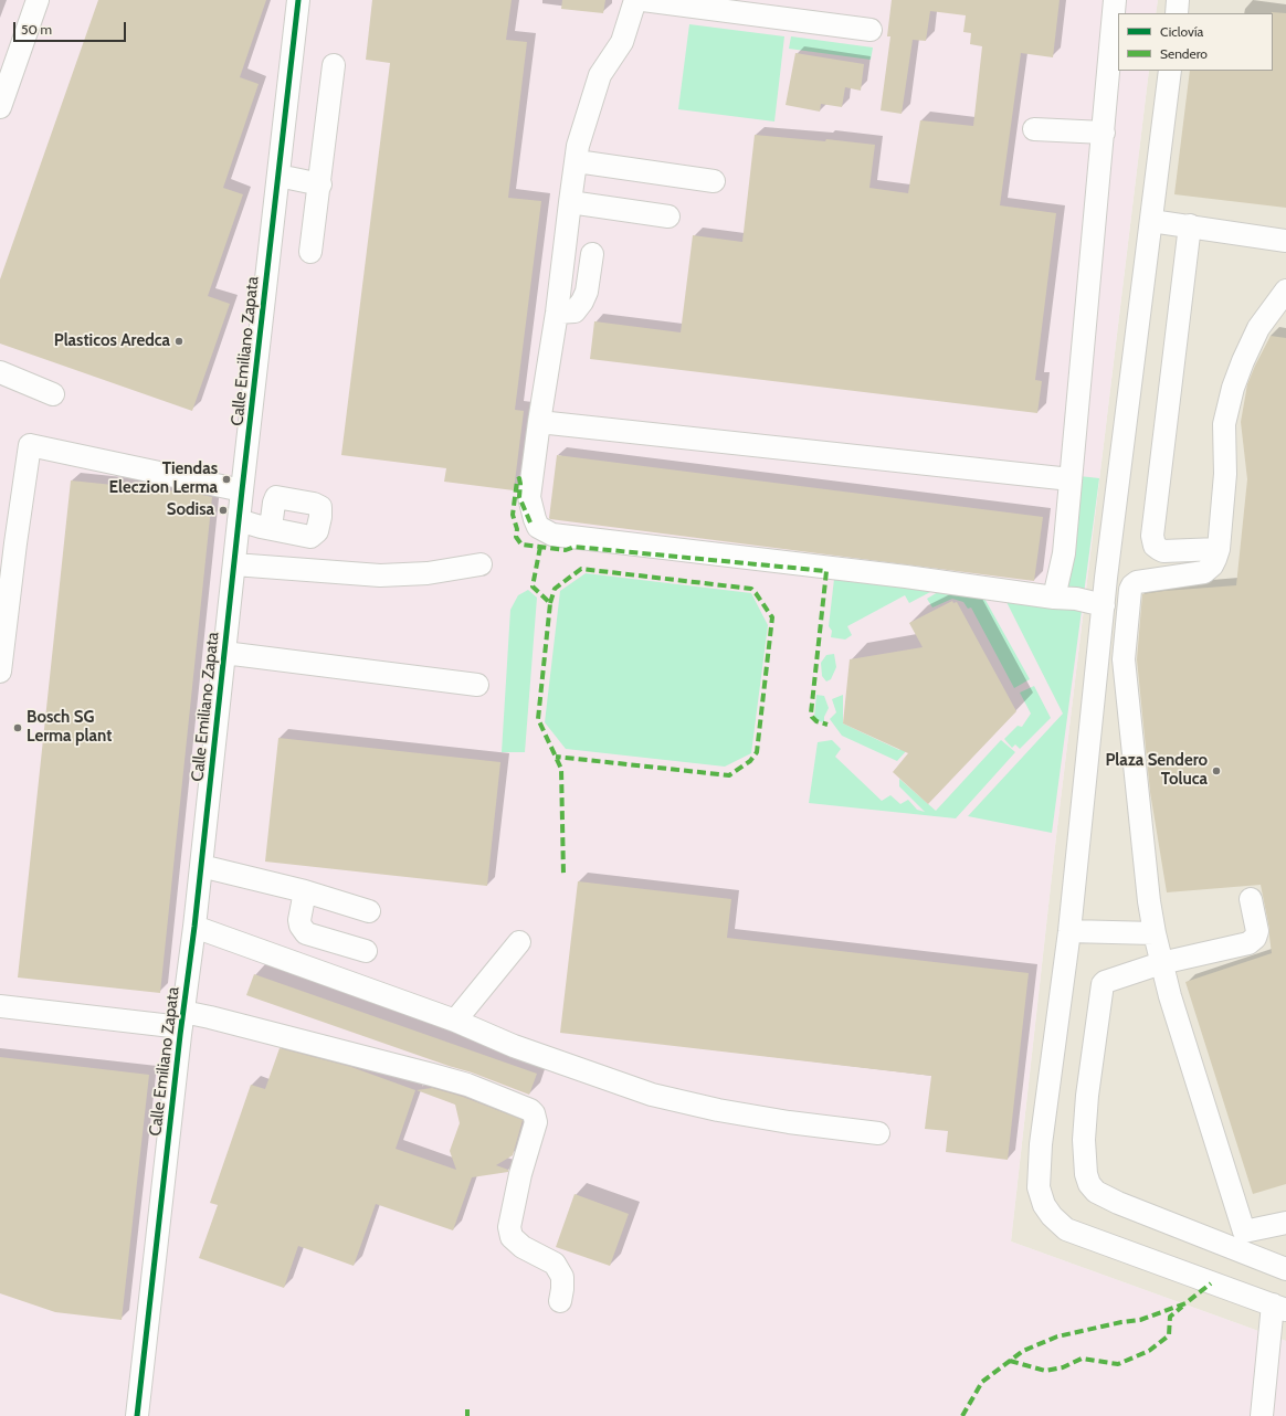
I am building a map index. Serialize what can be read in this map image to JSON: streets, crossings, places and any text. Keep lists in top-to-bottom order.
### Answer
{
  "streets": {
    "street": ["Calle Emiliano Zapata"]
  },
  "places": [
    "Plasticos Aredca",
    "Tiendas Eleczion Lerma",
    "Sodisa",
    "Bosch SG Lerma plant",
    "Plaza Sendero Toluca"
  ],
  "legend": ["Ciclovía", "Sendero"],
  "scale_bar": "50 m"
}
